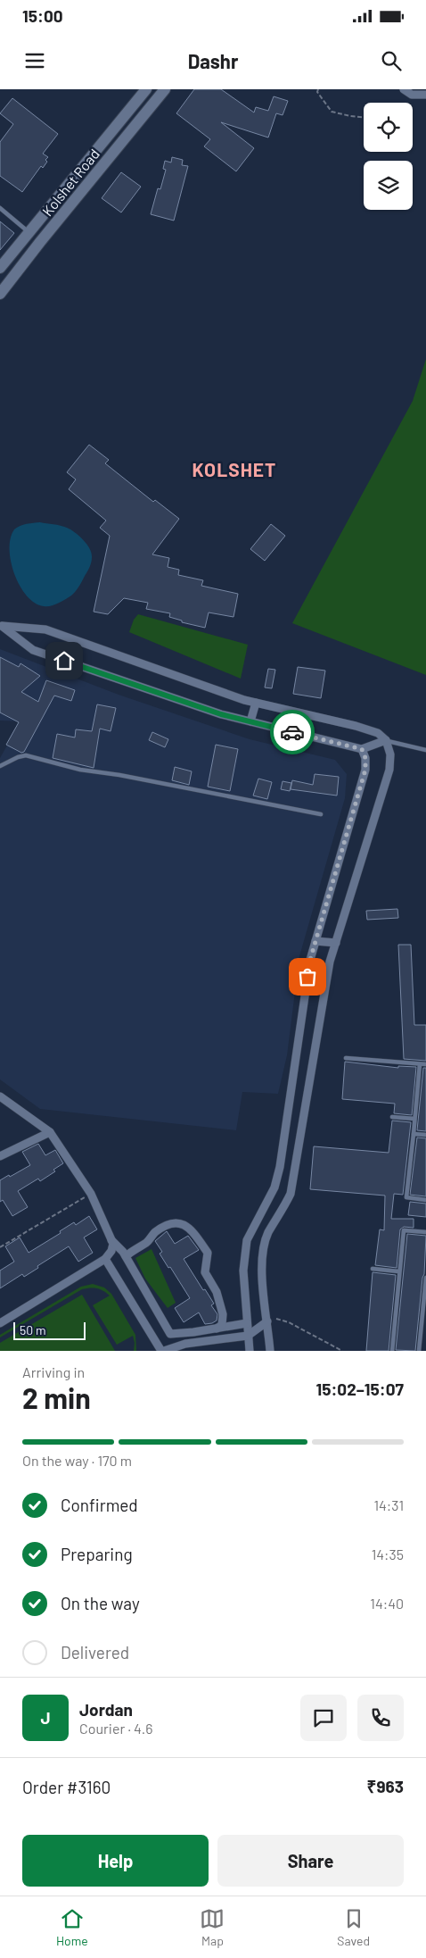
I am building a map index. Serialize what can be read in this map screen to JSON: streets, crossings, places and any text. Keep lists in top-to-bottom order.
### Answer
{
  "streets": {
    "street": ["Kolshet Road"]
  },
  "districts": ["KOLSHET"],
  "scale_bar": "50 m",
  "page": {
    "status": "15:00",
    "header": "Dashr",
    "scale": "50 m",
    "heading": ["2 min", "Arriving in", "15:02–15:07"],
    "panel": [
      "Jordan",
      "Courier · 4.6",
      "Order #3160",
      "₹963"
    ],
    "bar": "On the way · 170 m",
    "list": [
      ["Confirmed", "14:31"],
      ["Preparing", "14:35"],
      ["On the way", "14:40"],
      "Delivered"
    ],
    "round": "J",
    "buttons": ["Help", "Share"],
    "tabs": ["Home", "Map", "Saved"]
  }
}
